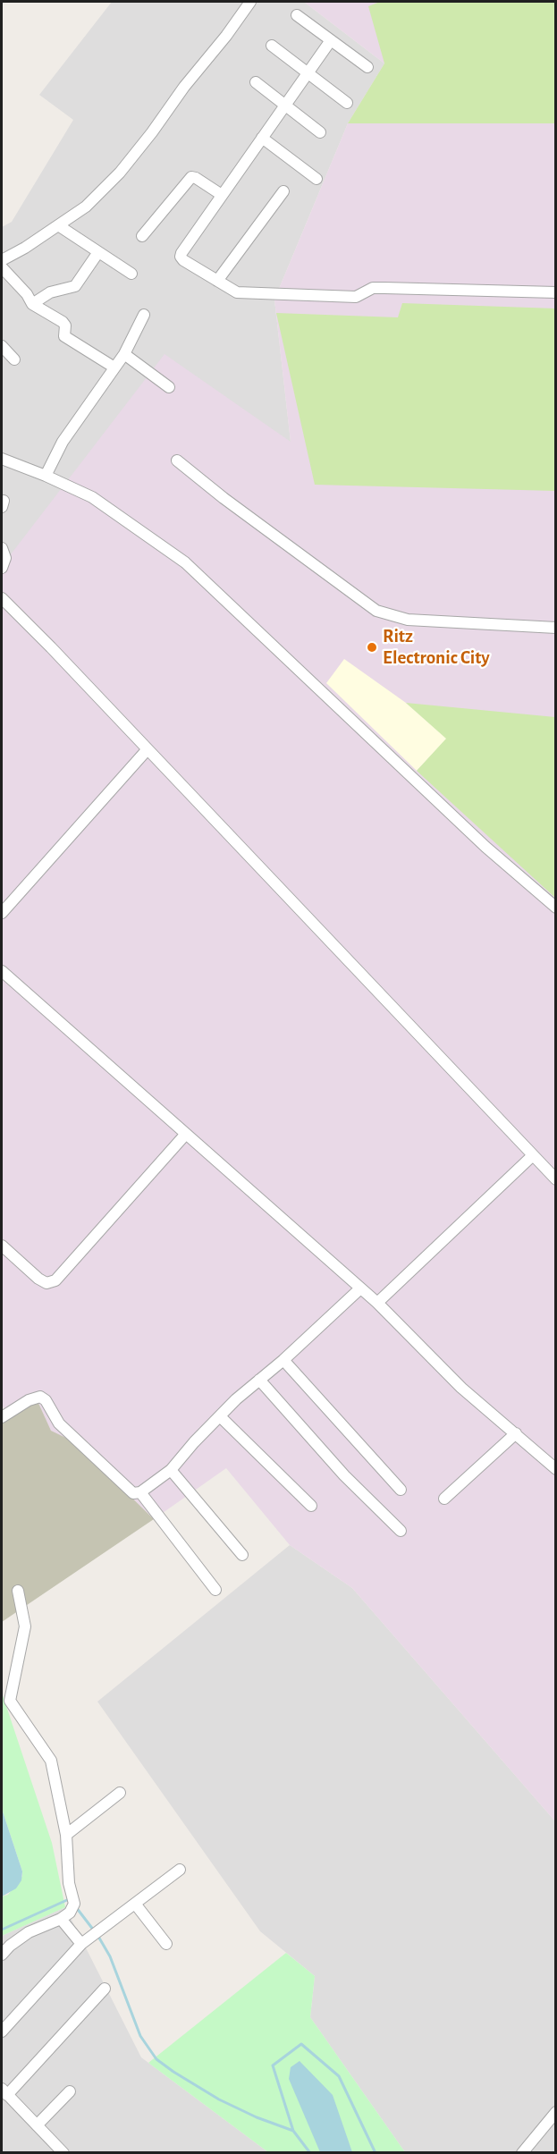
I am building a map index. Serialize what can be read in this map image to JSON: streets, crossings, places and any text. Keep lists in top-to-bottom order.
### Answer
{
  "places": ["Ritz Electronic City"]
}
